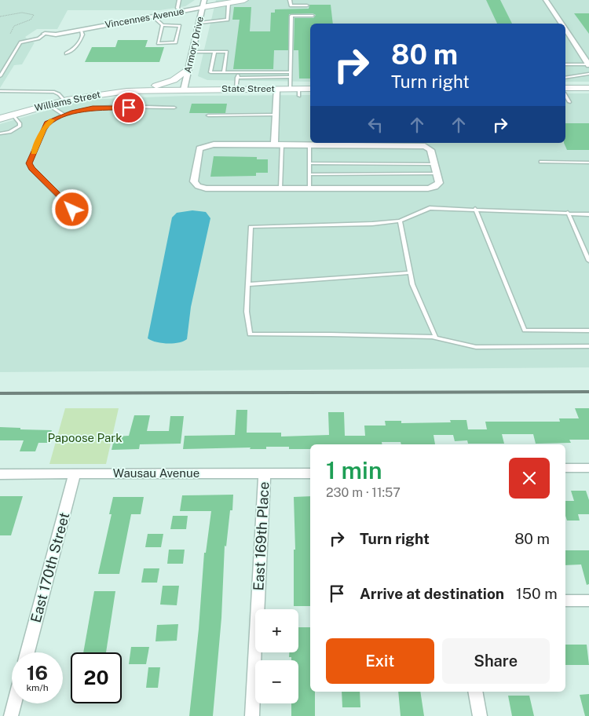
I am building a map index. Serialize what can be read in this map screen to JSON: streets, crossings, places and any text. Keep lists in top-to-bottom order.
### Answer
{
  "streets": {
    "street": [
      "Vincennes Avenue",
      "Armory Drive",
      "State Street",
      "Williams Street",
      "Wausau Avenue",
      "East 169th Place",
      "East 170th Street"
    ]
  },
  "crossings": [
    ["Vincennes Avenue", "Armory Drive"],
    ["Armory Drive", "State Street"],
    ["Armory Drive", "Williams Street"],
    ["State Street", "Williams Street"],
    ["Wausau Avenue", "East 169th Place"],
    ["Wausau Avenue", "East 170th Street"]
  ],
  "parks": ["Papoose Park"],
  "page": {
    "turn": ["80 m", "Turn right"],
    "heading": ["1 min", "230 m · 11:57"],
    "list": [
      {
        "name": "Turn right",
        "value": "80 m"
      },
      {
        "name": "Arrive at destination",
        "value": "150 m"
      }
    ],
    "map_buttons": ["+", "−"],
    "buttons": ["Exit", "Share"],
    "speed": "16 km/h",
    "limit": "20"
  }
}
